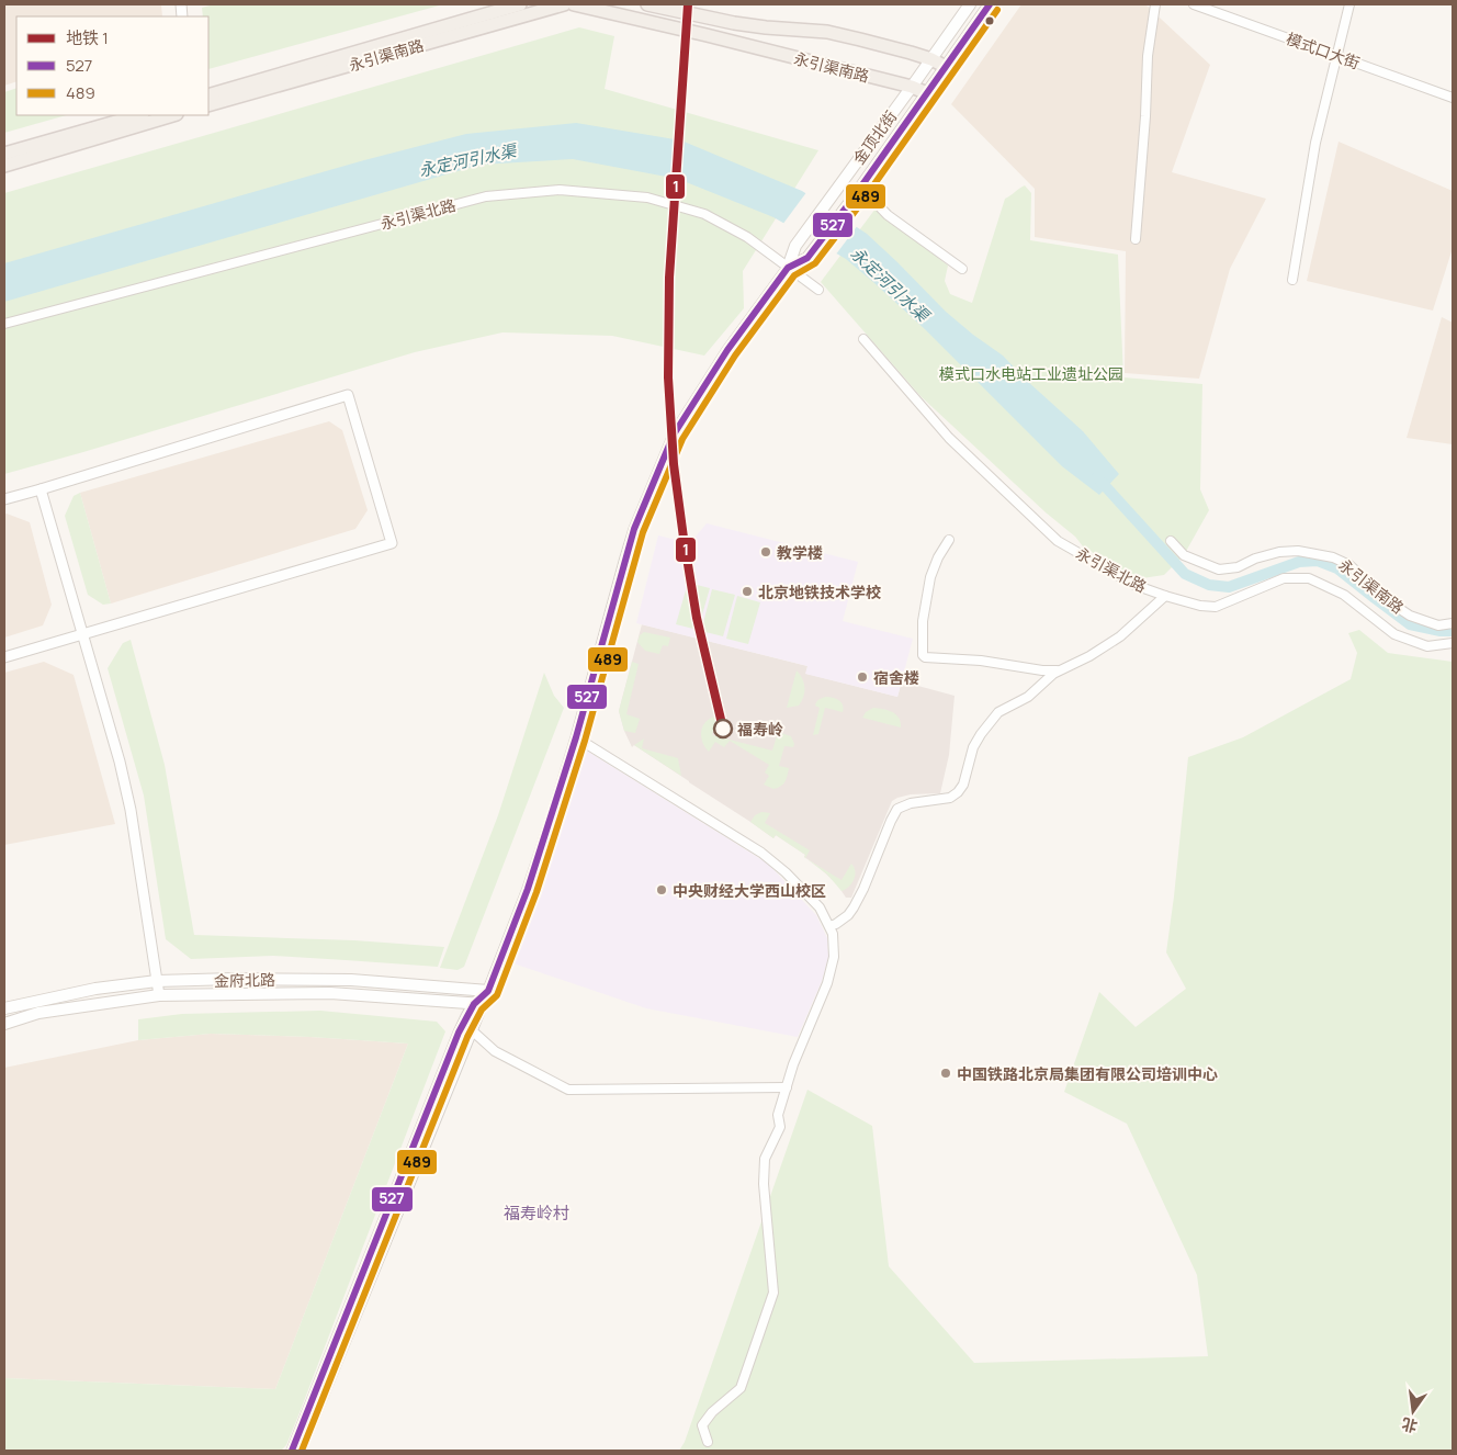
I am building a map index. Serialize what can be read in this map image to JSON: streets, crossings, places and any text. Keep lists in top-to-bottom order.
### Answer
{
  "streets": {
    "main road": ["永引渠南路", "金顶北街", "金府北路"],
    "street": ["模式口大街", "永引渠北路"]
  },
  "crossings": [
    ["永引渠南路", "金顶北街"],
    ["金顶北街", "永引渠北路"]
  ],
  "districts": ["福寿岭村"],
  "water": ["永定河引水渠"],
  "parks": ["模式口水电站工业遗址公园"],
  "places": [
    "教学楼",
    "北京地铁技术学校",
    "宿舍楼",
    "福寿岭",
    "中央财经大学西山校区",
    "中国铁路北京局集团有限公司培训中心"
  ],
  "lines": ["metro line 1", "transit line 527", "transit line 489"],
  "legend": ["地铁 1", "527", "489"],
  "north": "bottom"
}
